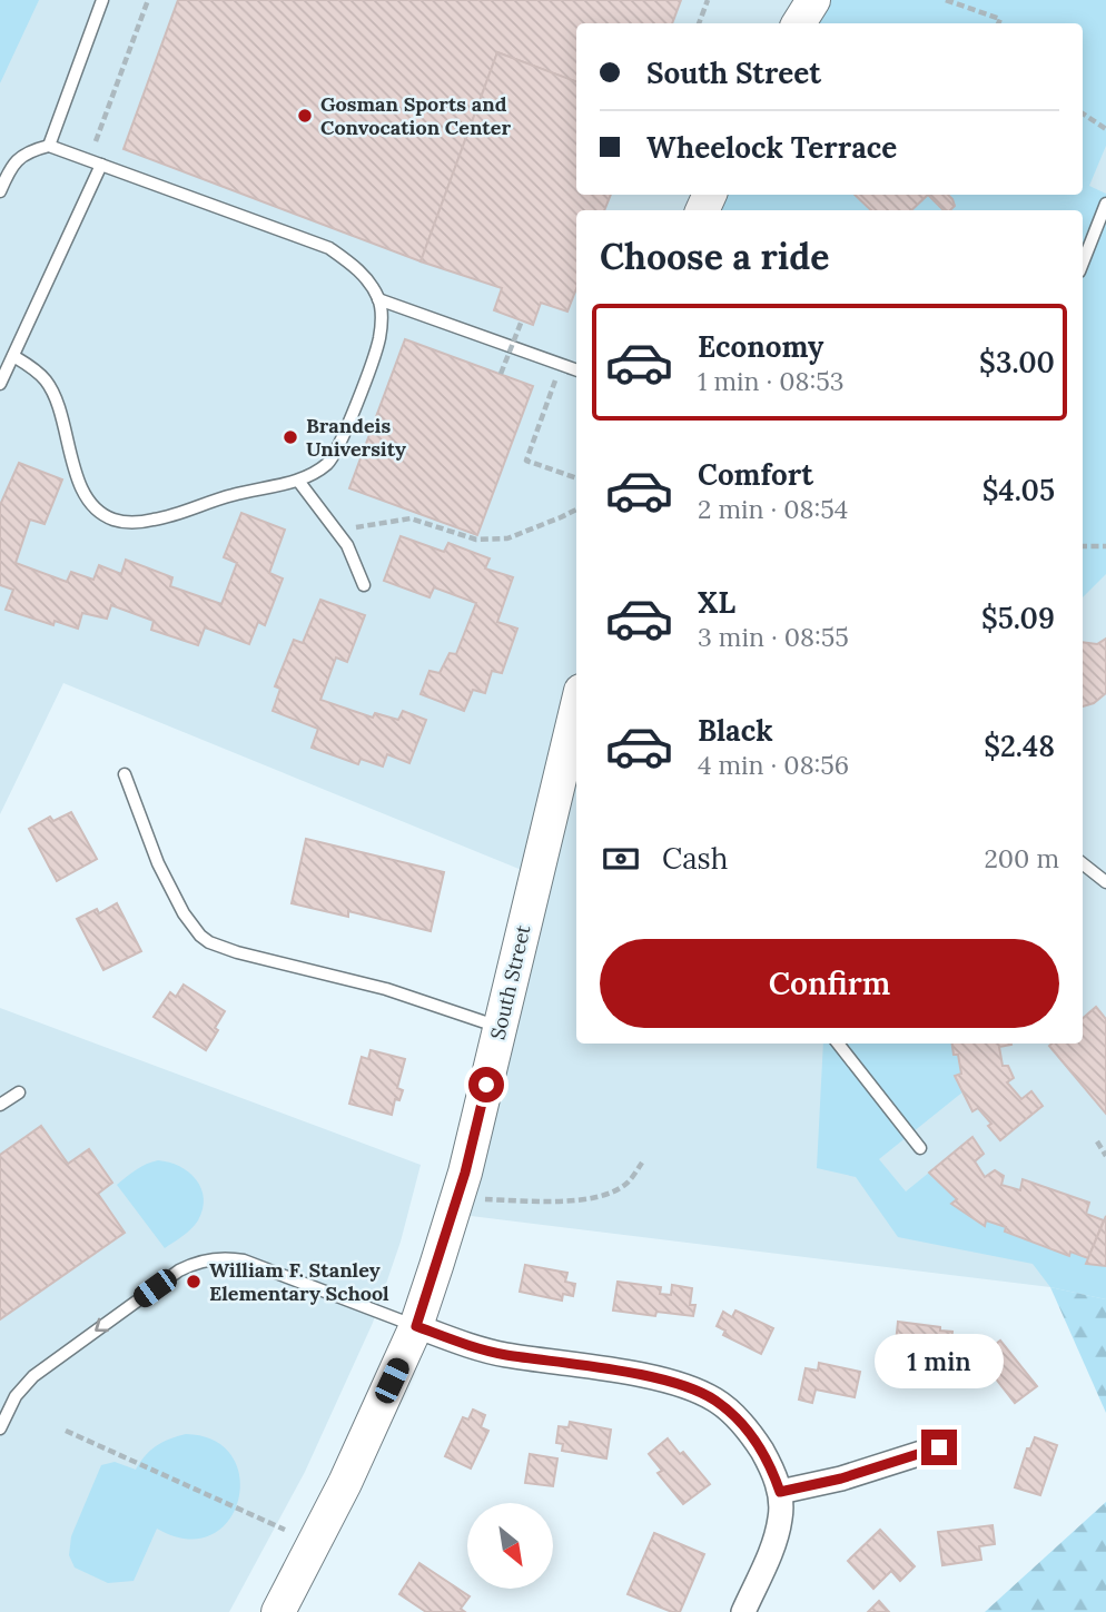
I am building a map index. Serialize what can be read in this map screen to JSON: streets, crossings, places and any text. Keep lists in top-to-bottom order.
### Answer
{
  "streets": {
    "main road": ["South Street"]
  },
  "places": ["Gosman Sports and Convocation Center", "Brandeis University", "William F. Stanley Elementary School"],
  "north": "bottom right",
  "page": {
    "banner": ["South Street", "Wheelock Terrace"],
    "heading": "Choose a ride",
    "list": [
      {
        "name": "Economy",
        "note": "1 min · 08:53",
        "value": "$3.00"
      },
      {
        "name": "Comfort",
        "note": "2 min · 08:54",
        "value": "$4.05"
      },
      {
        "name": "XL",
        "note": "3 min · 08:55",
        "value": "$5.09"
      },
      {
        "name": "Black",
        "note": "4 min · 08:56",
        "value": "$2.48"
      }
    ],
    "pay": ["Cash", "200 m"],
    "buttons": "Confirm",
    "bubble": "1 min"
  }
}
